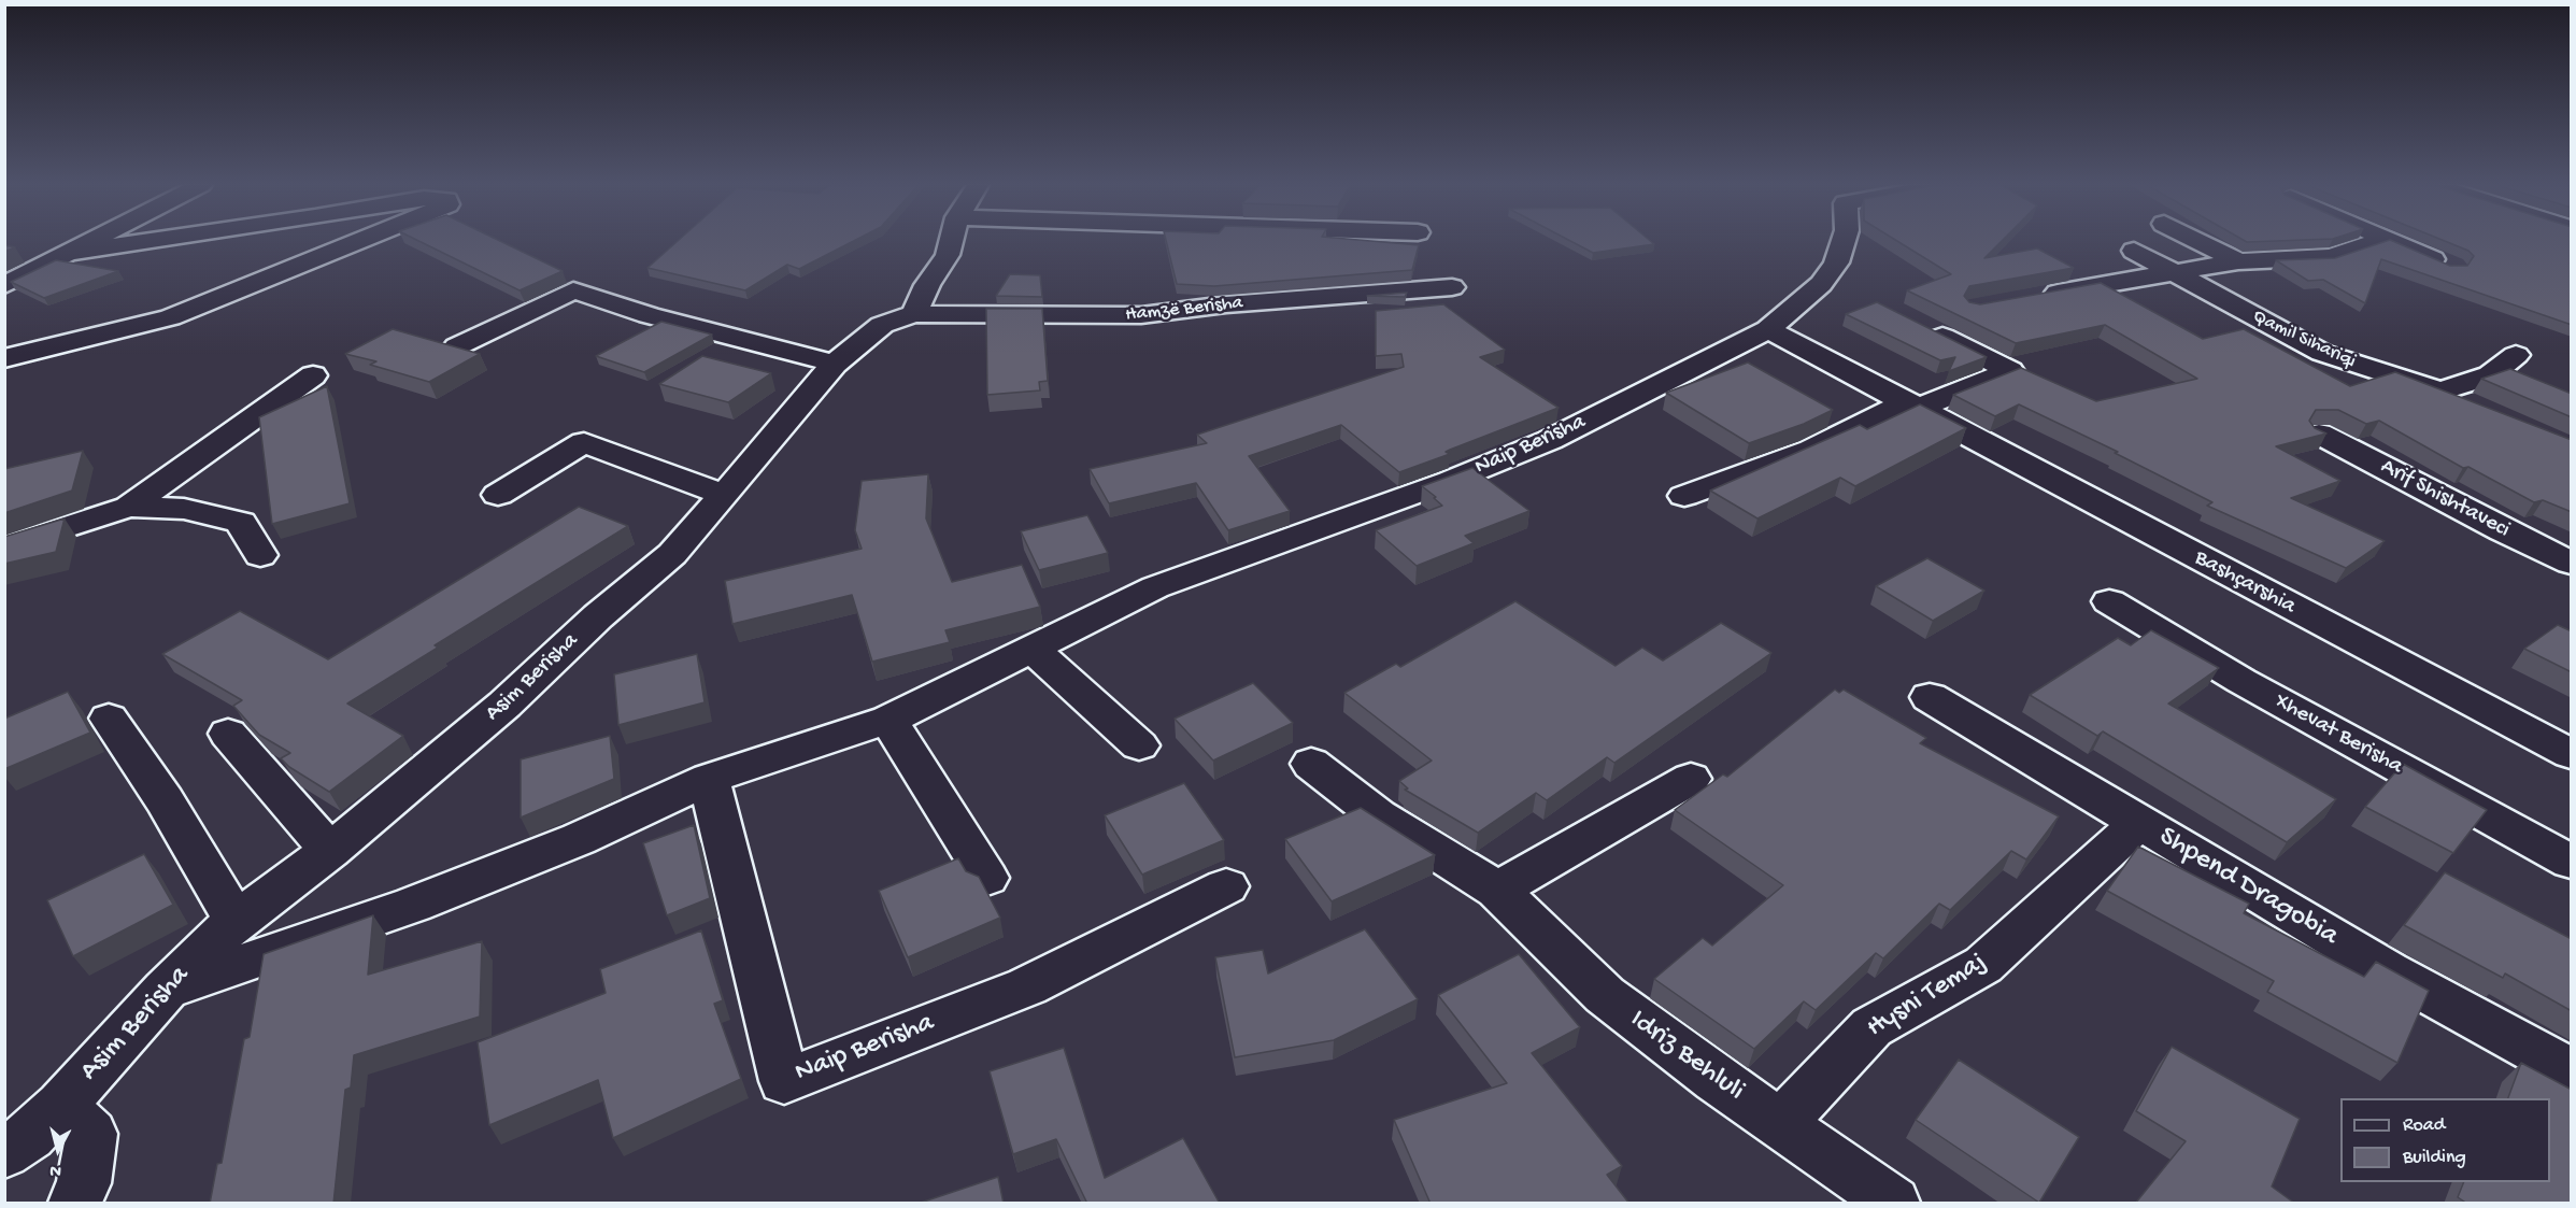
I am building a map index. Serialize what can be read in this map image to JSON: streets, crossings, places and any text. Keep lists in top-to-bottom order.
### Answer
{
  "streets": {
    "street": [
      "Hamzë Berisha",
      "Qamil Sihariqi",
      "Naip Berisha",
      "Arif Shishtaveci",
      "Bashçarshia",
      "Asim Berisha",
      "Xhevat Berisha",
      "Shpend Dragobia",
      "Hysni Temaj",
      "Idriz Behluli"
    ]
  },
  "crossings": [
    ["Hamzë Berisha", "Asim Berisha"],
    ["Naip Berisha", "Bashçarshia"],
    ["Naip Berisha", "Asim Berisha"],
    ["Shpend Dragobia", "Hysni Temaj"],
    ["Hysni Temaj", "Idriz Behluli"]
  ],
  "legend": ["Road", "Building"],
  "north": "bottom"
}
